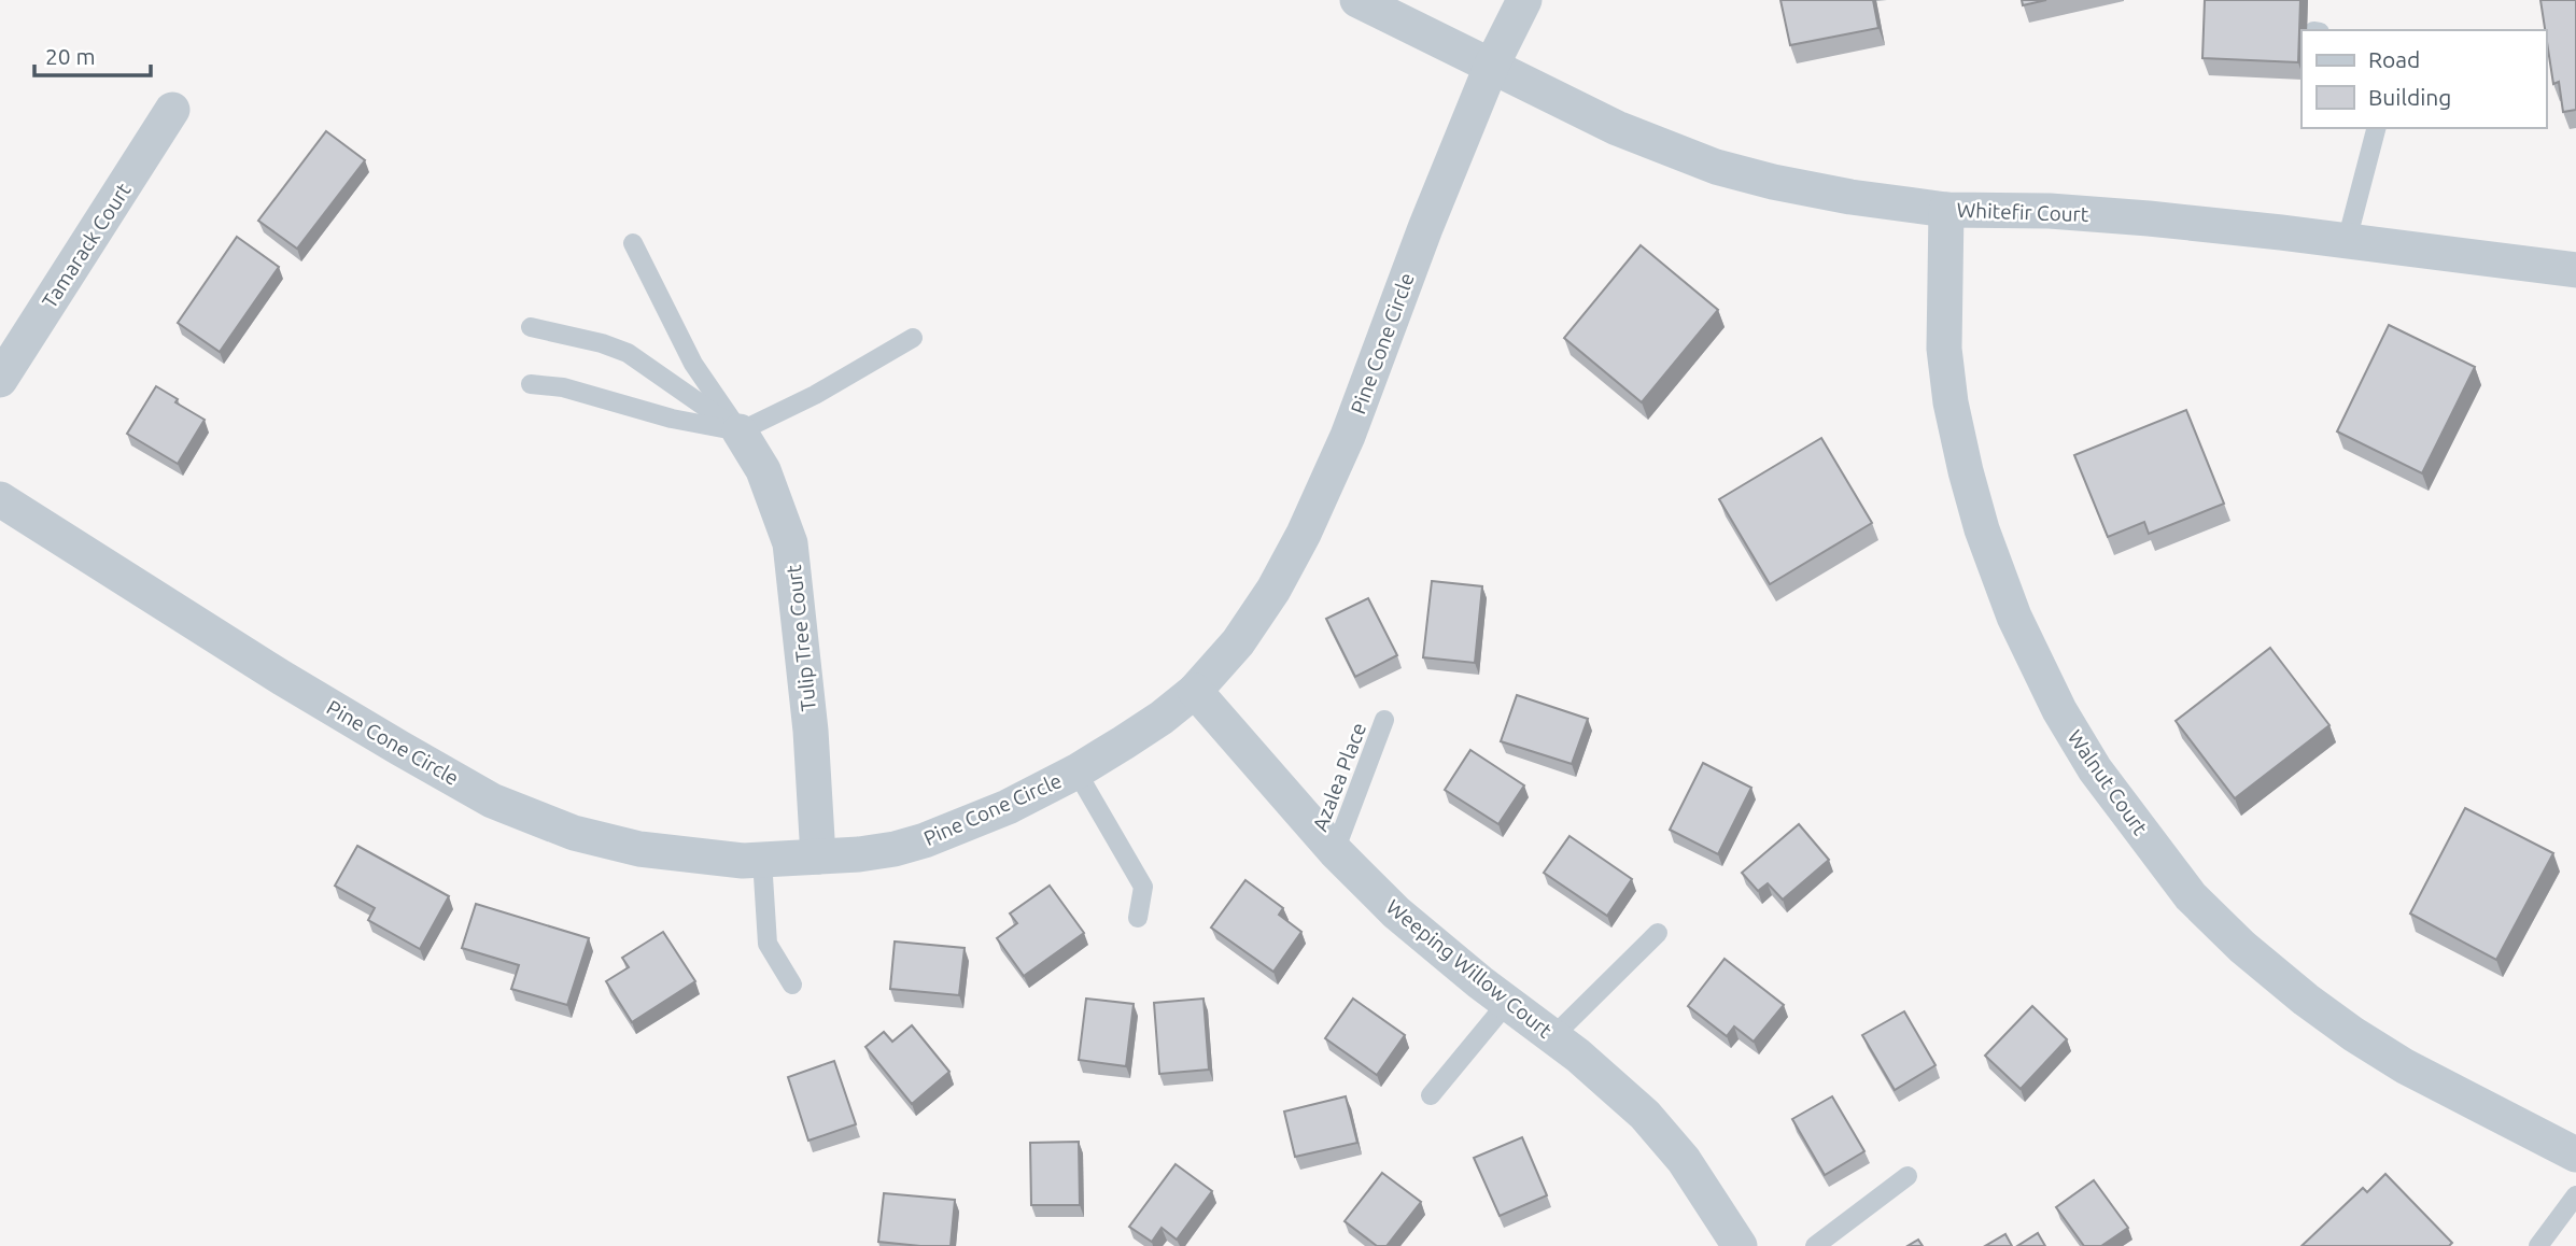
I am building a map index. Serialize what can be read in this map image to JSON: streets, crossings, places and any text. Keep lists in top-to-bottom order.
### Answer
{
  "streets": {
    "street": [
      "Whitefir Court",
      "Tamarack Court",
      "Pine Cone Circle",
      "Tulip Tree Court",
      "Walnut Court",
      "Weeping Willow Court"
    ],
    "lane": ["Azalea Place"]
  },
  "crossings": [
    ["Whitefir Court", "Pine Cone Circle"],
    ["Whitefir Court", "Walnut Court"],
    ["Pine Cone Circle", "Tulip Tree Court"],
    ["Pine Cone Circle", "Weeping Willow Court"],
    ["Azalea Place", "Weeping Willow Court"]
  ],
  "legend": ["Road", "Building"],
  "scale_bar": "20 m"
}
